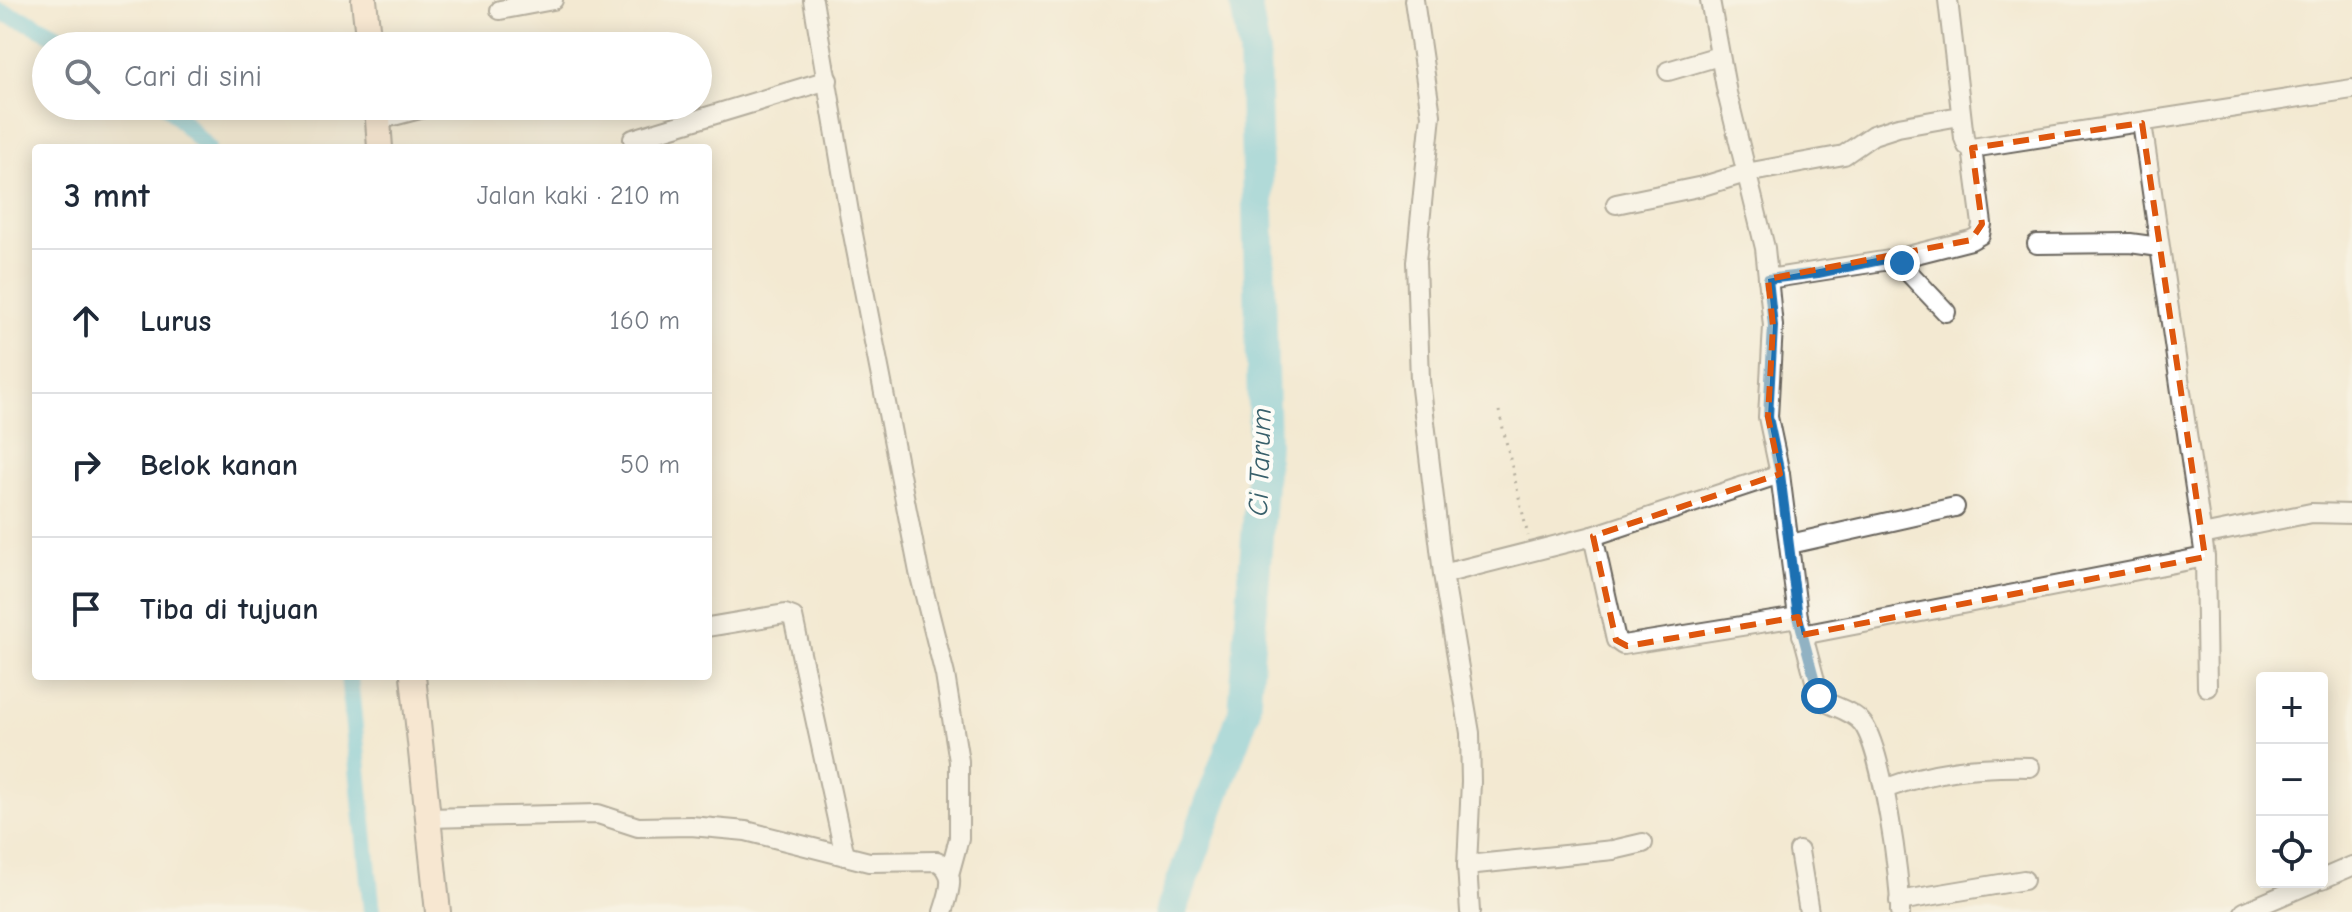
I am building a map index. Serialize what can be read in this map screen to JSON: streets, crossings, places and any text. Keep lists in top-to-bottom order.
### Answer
{
  "water": ["Ci Tarum"],
  "page": {
    "search": "Cari di sini",
    "heading": ["3 mnt", "Jalan kaki · 210 m"],
    "list": [
      ["Lurus", "160 m"],
      ["Belok kanan", "50 m"],
      "Tiba di tujuan"
    ],
    "map_buttons": ["+", "−"]
  }
}
